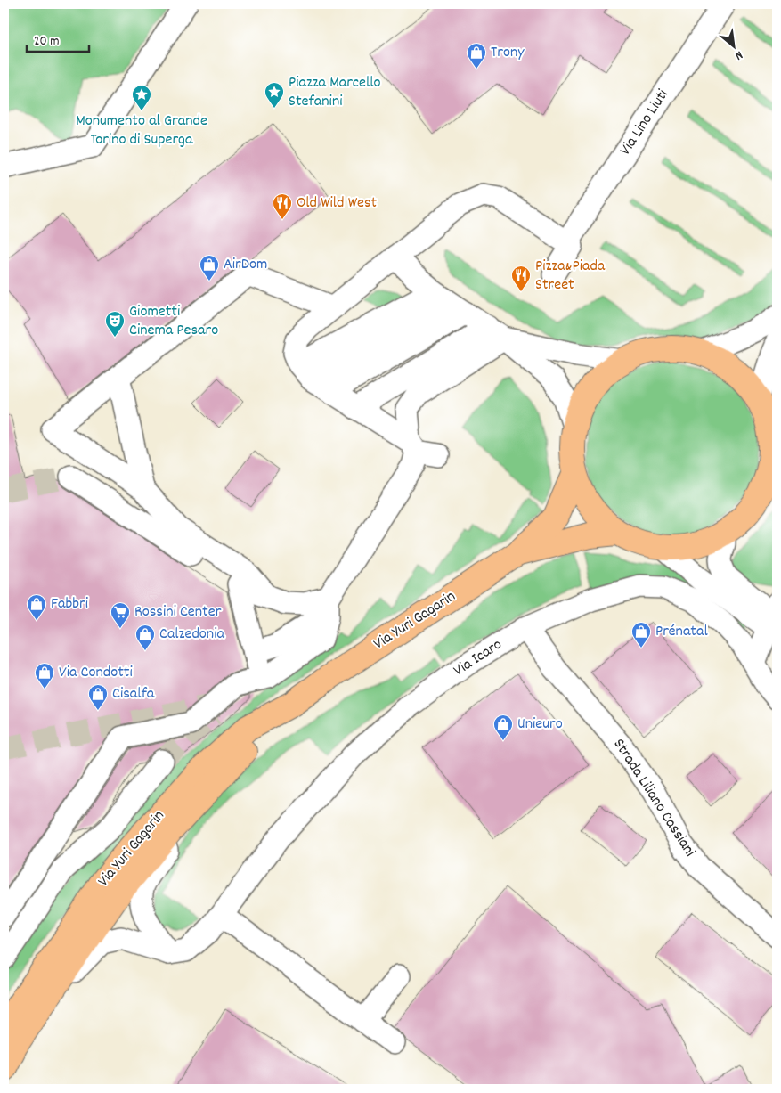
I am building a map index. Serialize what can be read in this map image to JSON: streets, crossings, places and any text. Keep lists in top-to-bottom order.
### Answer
{
  "streets": {
    "main road": ["Via Yuri Gagarin"],
    "street": ["Via Lino Liuti", "Via Icaro", "Strada Liliano Cassiani"]
  },
  "crossings": [
    ["Via Yuri Gagarin", "Via Icaro"],
    ["Via Icaro", "Strada Liliano Cassiani"]
  ],
  "places": {
    "shop": [
      "Trony",
      "AirDom",
      "Fabbri",
      "Prénatal",
      "Calzedonia",
      "Via Condotti",
      "Cisalfa",
      "Unieuro"
    ],
    "place": ["Piazza Marcello Stefanini", "Monumento al Grande Torino di Superga"],
    "restaurant": ["Old Wild West", "Pizza&Piada Street"],
    "theatre": ["Giometti Cinema Pesaro"],
    "supermarket": ["Rossini Center"]
  },
  "scale_bar": "20 m",
  "north": "bottom right"
}
